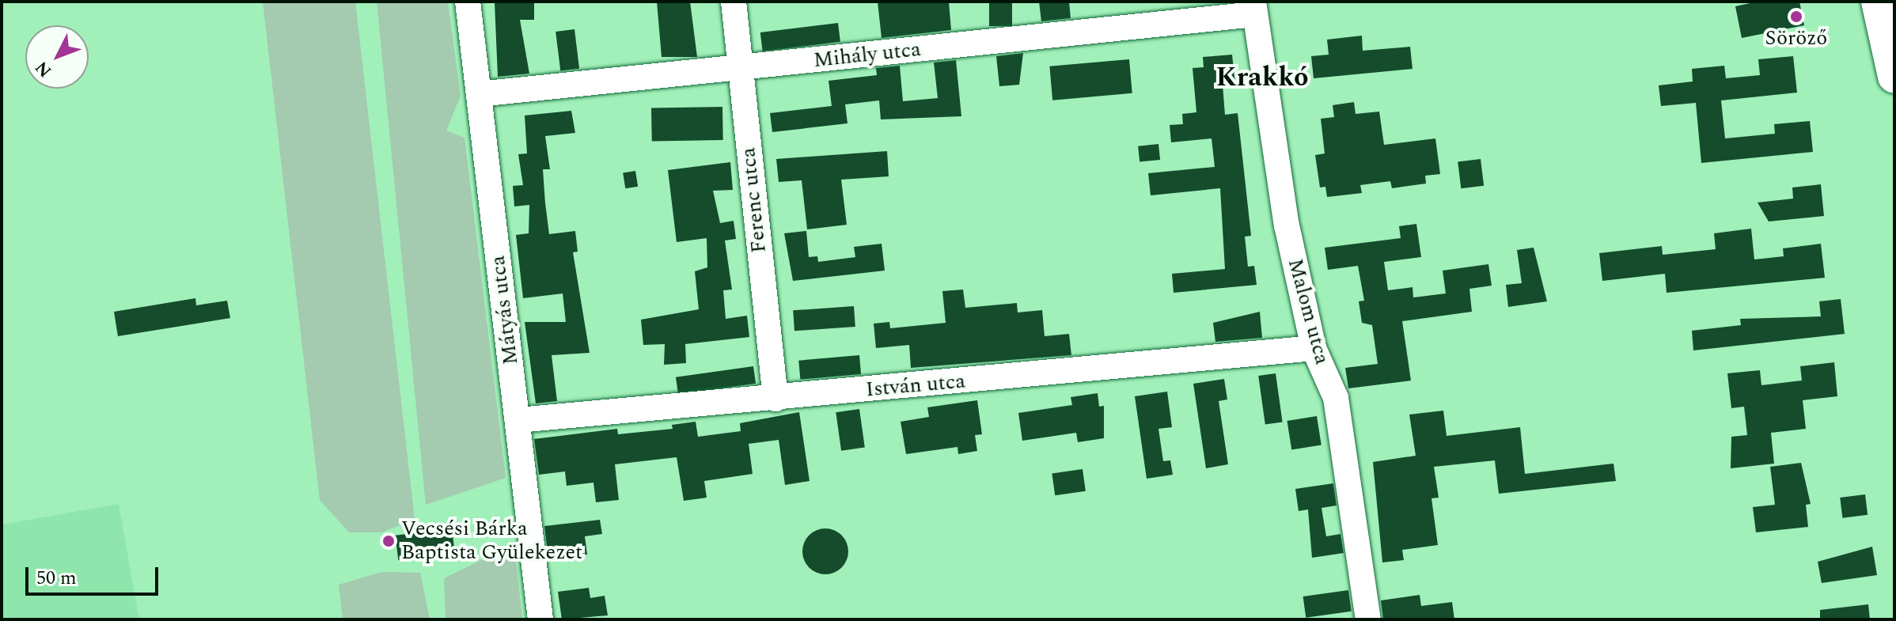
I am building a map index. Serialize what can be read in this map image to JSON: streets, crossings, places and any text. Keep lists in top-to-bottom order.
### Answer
{
  "streets": {
    "street": [
      "Mihály utca",
      "Ferenc utca",
      "Mátyás utca",
      "Malom utca",
      "István utca"
    ]
  },
  "crossings": [
    ["Mihály utca", "Ferenc utca"],
    ["Mihály utca", "Mátyás utca"],
    ["Mihály utca", "Malom utca"],
    ["Ferenc utca", "István utca"],
    ["Mátyás utca", "István utca"],
    ["Malom utca", "István utca"]
  ],
  "districts": ["Krakkó"],
  "places": ["Söröző", "Vecsési Bárka Baptista Gyülekezet"],
  "scale_bar": "50 m",
  "north": "bottom left"
}
